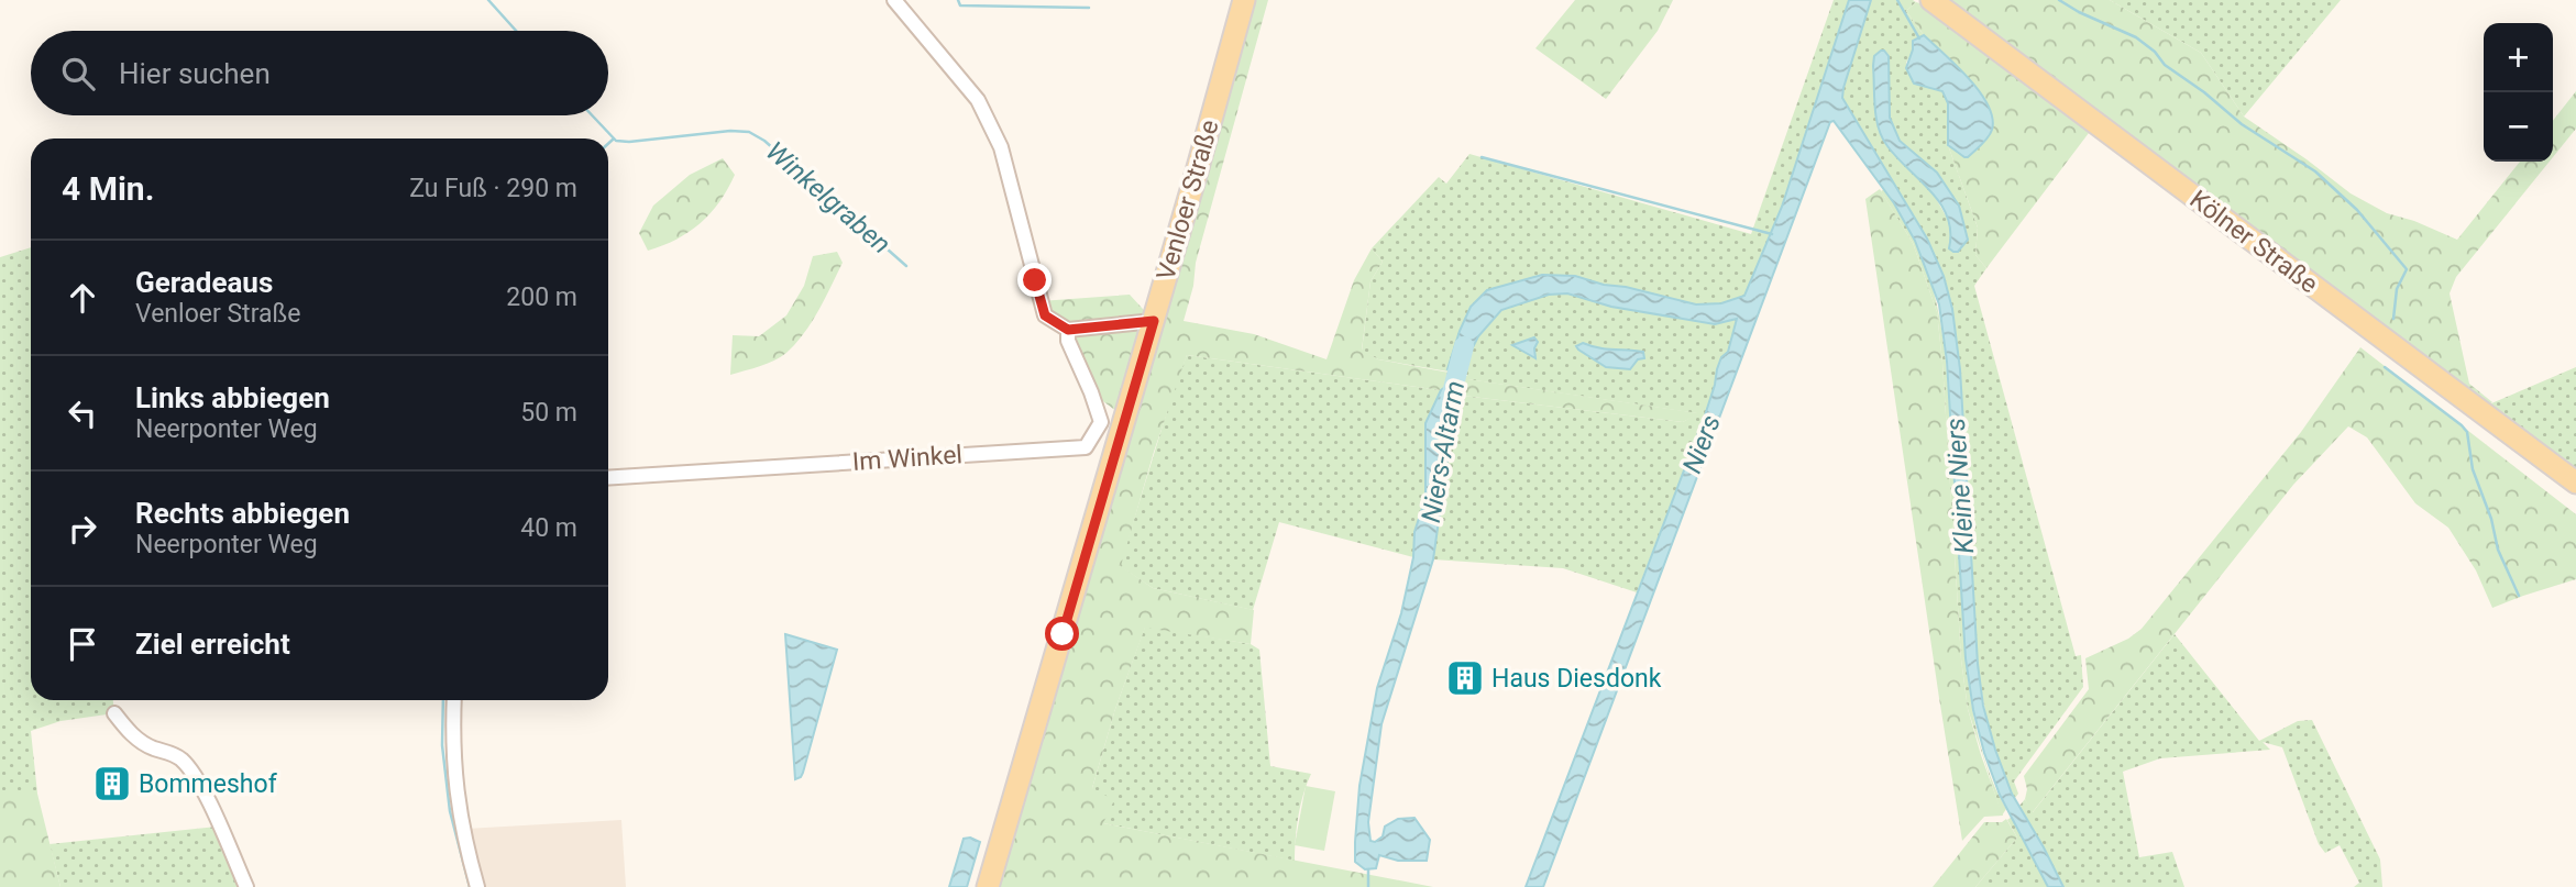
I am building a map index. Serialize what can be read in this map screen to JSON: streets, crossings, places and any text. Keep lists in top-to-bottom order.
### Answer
{
  "streets": {
    "main road": ["Venloer Straße", "Kölner Straße"],
    "street": ["Im Winkel"]
  },
  "water": [
    "Winkelgraben",
    "Niers",
    "Niers-Altarm",
    "Kleine Niers"
  ],
  "places": {
    "building": ["Haus Diesdonk", "Bommeshof"]
  },
  "page": {
    "map_buttons": ["+", "−"],
    "search": "Hier suchen",
    "heading": ["4 Min.", "Zu Fuß · 290 m"],
    "list": [
      ["Geradeaus", "Venloer Straße", "200 m"],
      ["Links abbiegen", "Neerponter Weg", "50 m"],
      ["Rechts abbiegen", "Neerponter Weg", "40 m"],
      "Ziel erreicht"
    ]
  }
}
